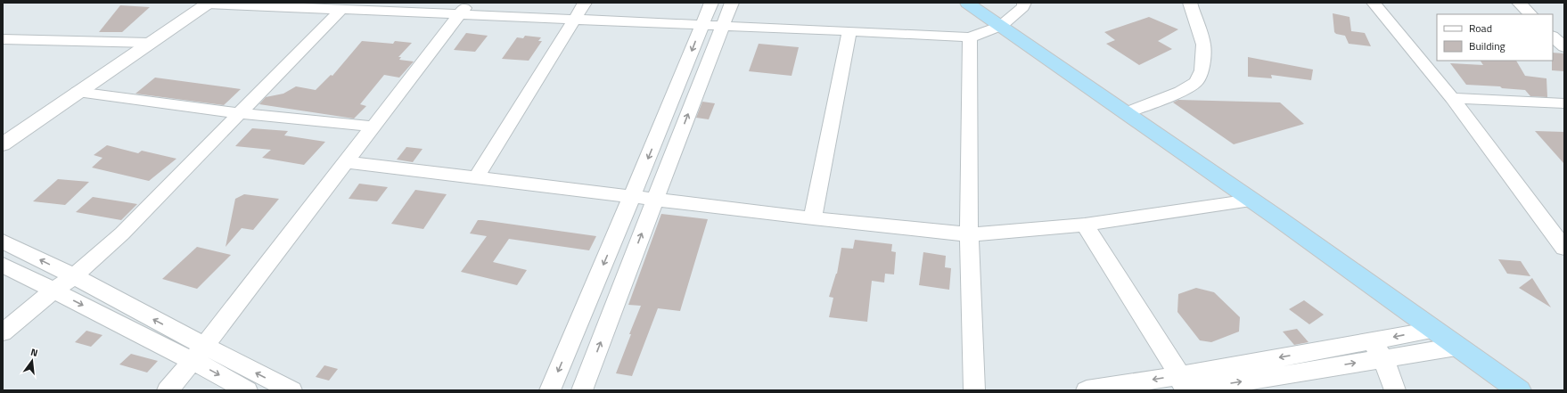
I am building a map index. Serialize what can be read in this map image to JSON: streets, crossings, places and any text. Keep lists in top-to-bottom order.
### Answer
{
  "legend": ["Road", "Building"],
  "north": "top"
}
